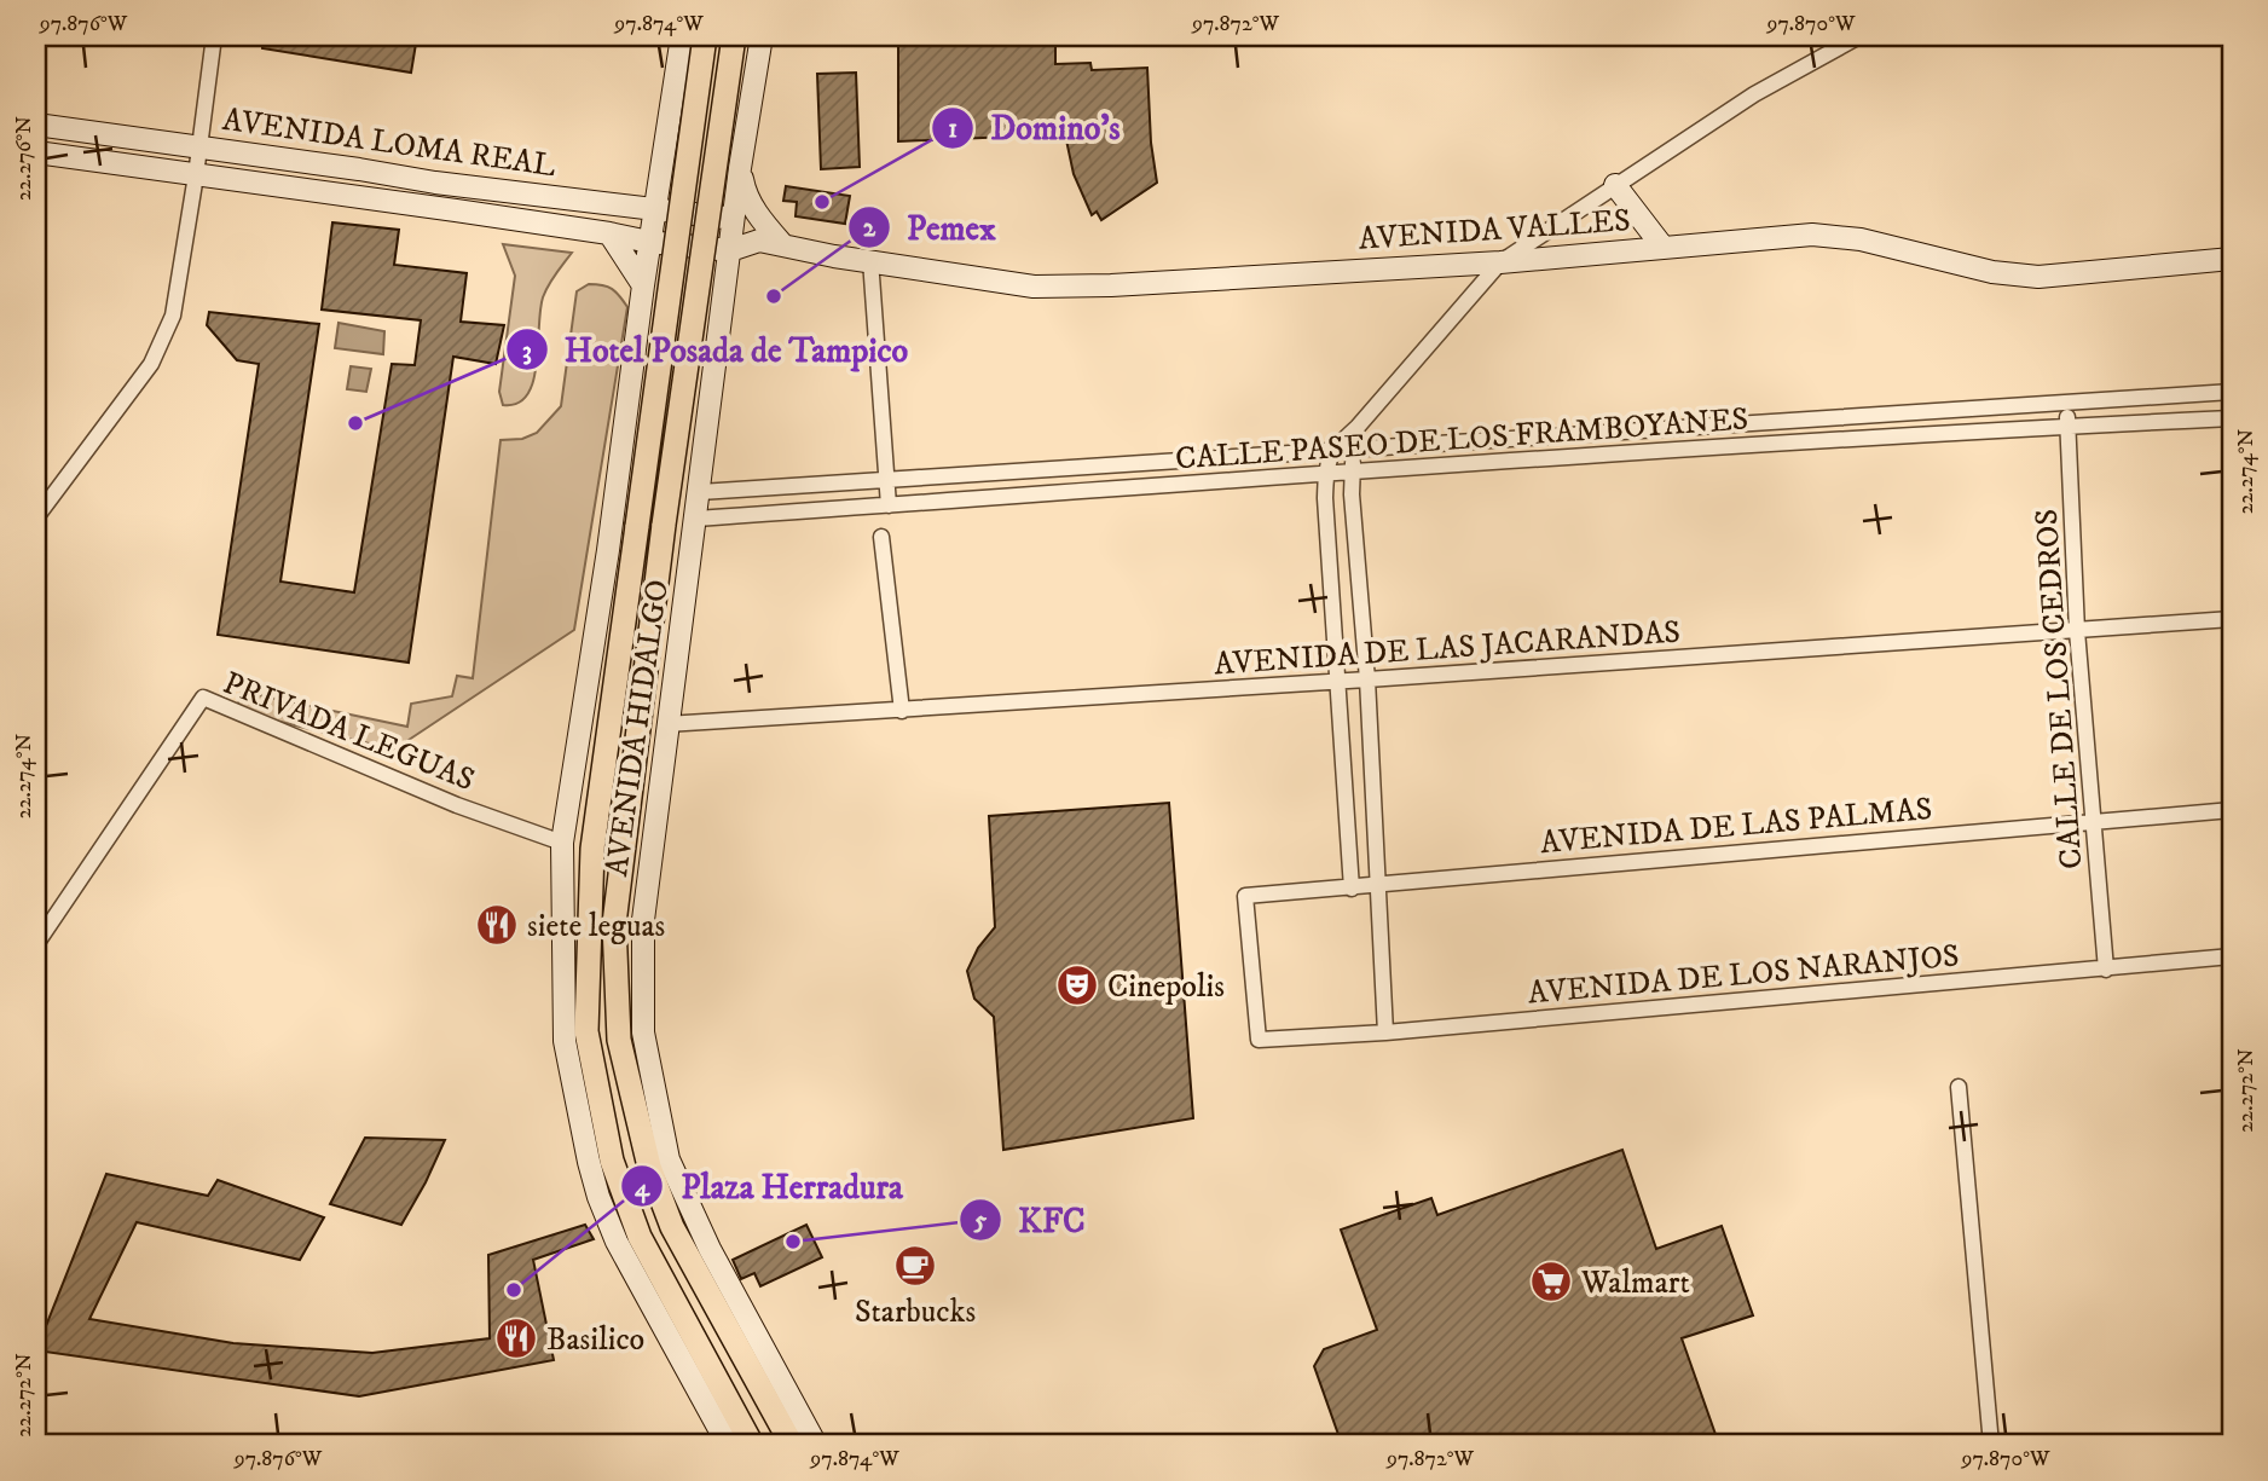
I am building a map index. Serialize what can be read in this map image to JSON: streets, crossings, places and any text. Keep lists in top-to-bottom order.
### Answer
{
  "streets": {
    "main road": ["AVENIDA LOMA REAL", "AVENIDA VALLES", "AVENIDA HIDALGO"],
    "street": [
      "CALLE PASEO DE LOS FRAMBOYANES",
      "AVENIDA DE LAS JACARANDAS",
      "CALLE DE LOS CEDROS",
      "PRIVADA LEGUAS",
      "AVENIDA DE LAS PALMAS",
      "AVENIDA DE LOS NARANJOS"
    ]
  },
  "crossings": [
    ["AVENIDA LOMA REAL", "AVENIDA VALLES"],
    ["AVENIDA LOMA REAL", "AVENIDA HIDALGO"],
    ["AVENIDA VALLES", "AVENIDA HIDALGO"],
    ["CALLE PASEO DE LOS FRAMBOYANES", "CALLE DE LOS CEDROS"],
    ["CALLE PASEO DE LOS FRAMBOYANES", "AVENIDA HIDALGO"],
    ["AVENIDA DE LAS JACARANDAS", "CALLE DE LOS CEDROS"],
    ["AVENIDA DE LAS JACARANDAS", "AVENIDA HIDALGO"],
    ["CALLE DE LOS CEDROS", "AVENIDA DE LAS PALMAS"],
    ["CALLE DE LOS CEDROS", "AVENIDA DE LOS NARANJOS"],
    ["AVENIDA HIDALGO", "PRIVADA LEGUAS"],
    ["AVENIDA DE LAS PALMAS", "AVENIDA DE LOS NARANJOS"]
  ],
  "places": {
    "other": [
      "Domino's",
      "Pemex",
      "Hotel Posada de Tampico",
      "KFC",
      "Plaza Herradura"
    ],
    "restaurant": ["siete leguas", "Basilico"],
    "theatre": ["Cinepolis"],
    "cafe": ["Starbucks"],
    "supermarket": ["Walmart"]
  },
  "coordinates": [
    "97.876°W",
    "97.874°W",
    "97.872°W",
    "97.870°W",
    "22.276°N",
    "22.274°N",
    "22.272°N"
  ]
}
